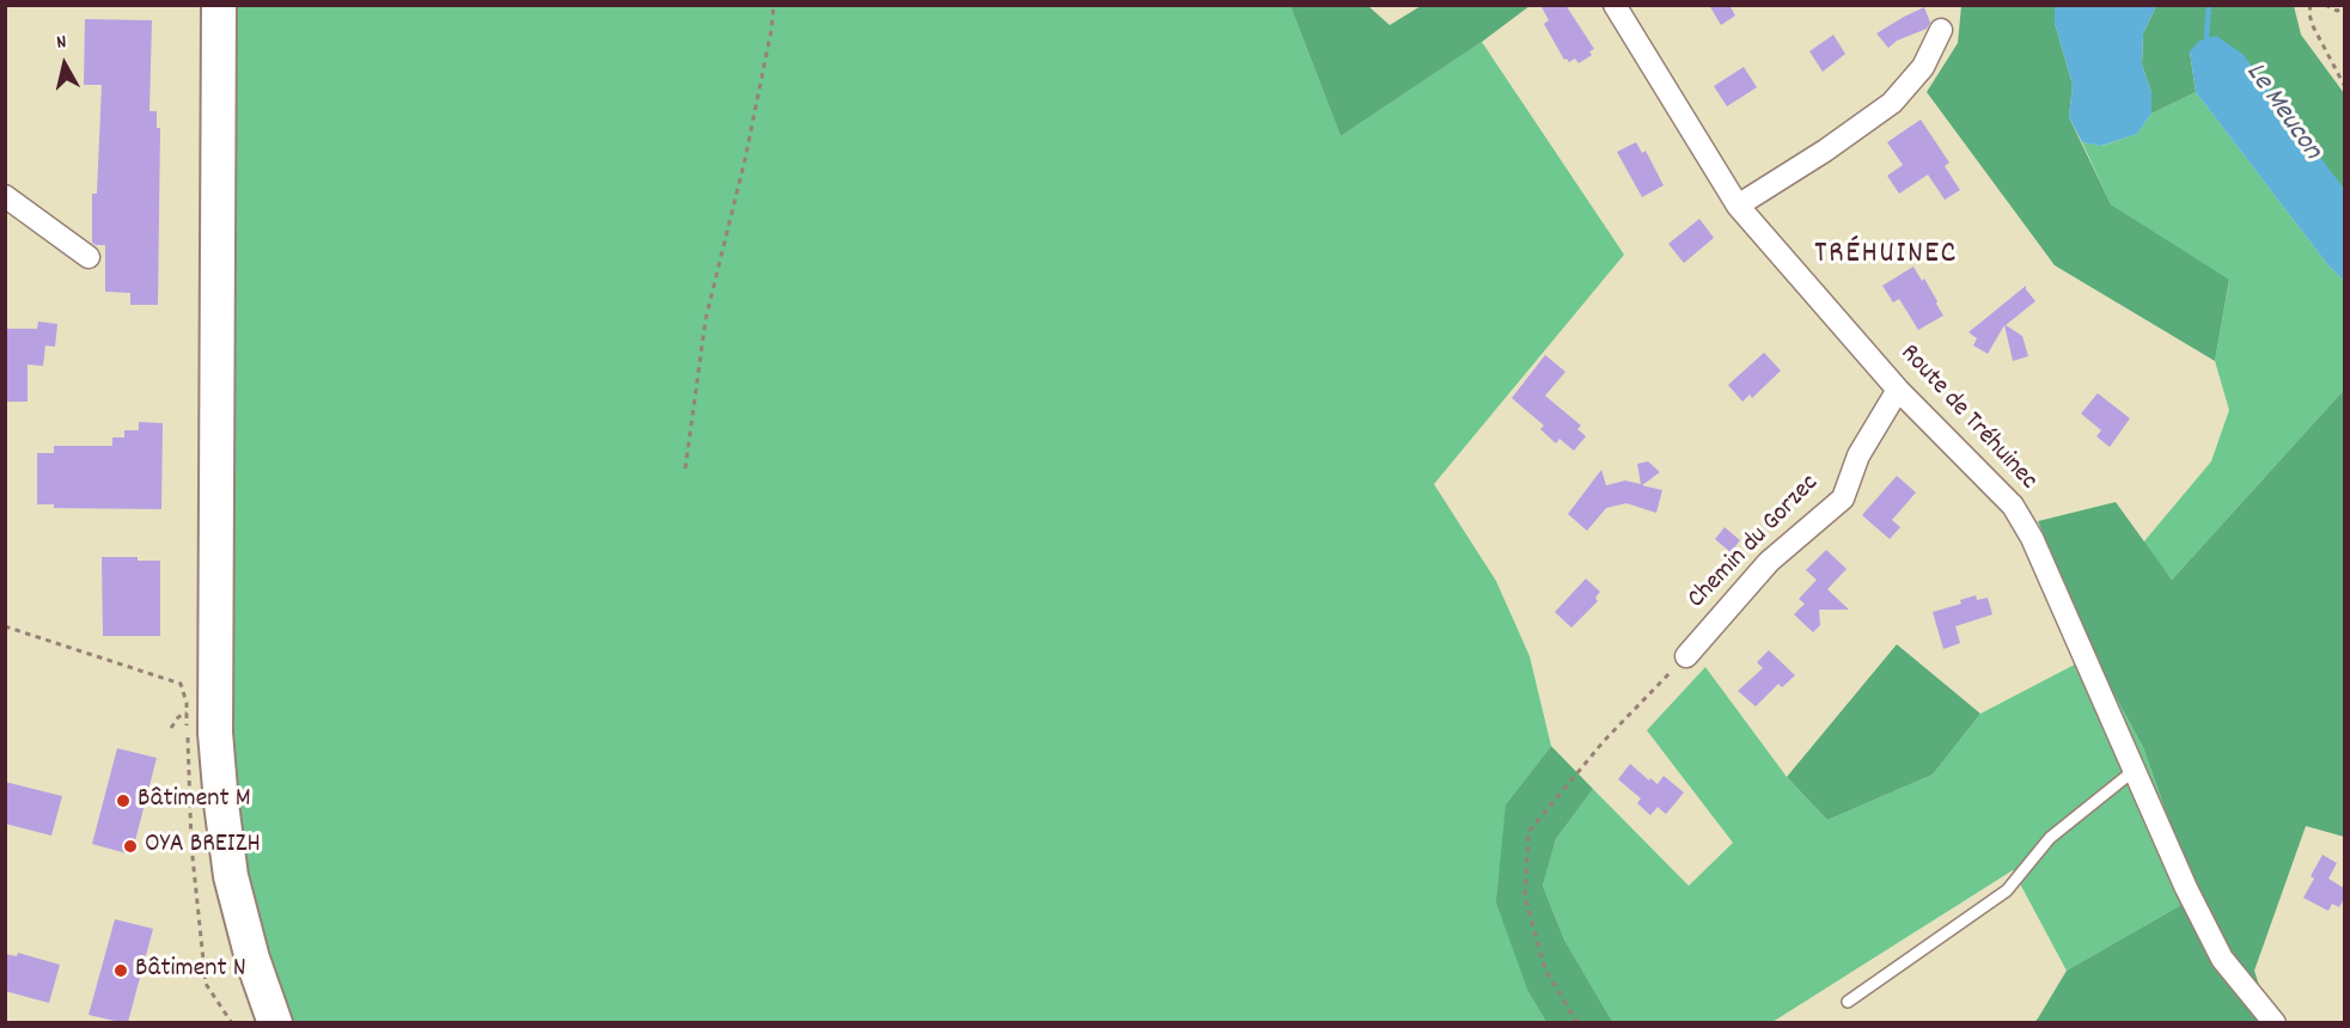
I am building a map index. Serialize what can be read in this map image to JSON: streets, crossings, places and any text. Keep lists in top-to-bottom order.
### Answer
{
  "streets": {
    "street": ["Route de Tréhuinec", "Chemin du Gorzec"]
  },
  "crossings": [
    ["Route de Tréhuinec", "Chemin du Gorzec"]
  ],
  "districts": ["TRÉHUINEC"],
  "water": ["Le Meucon"],
  "places": ["Bâtiment M", "OYA BREIZH", "Bâtiment N"],
  "north": "top"
}
